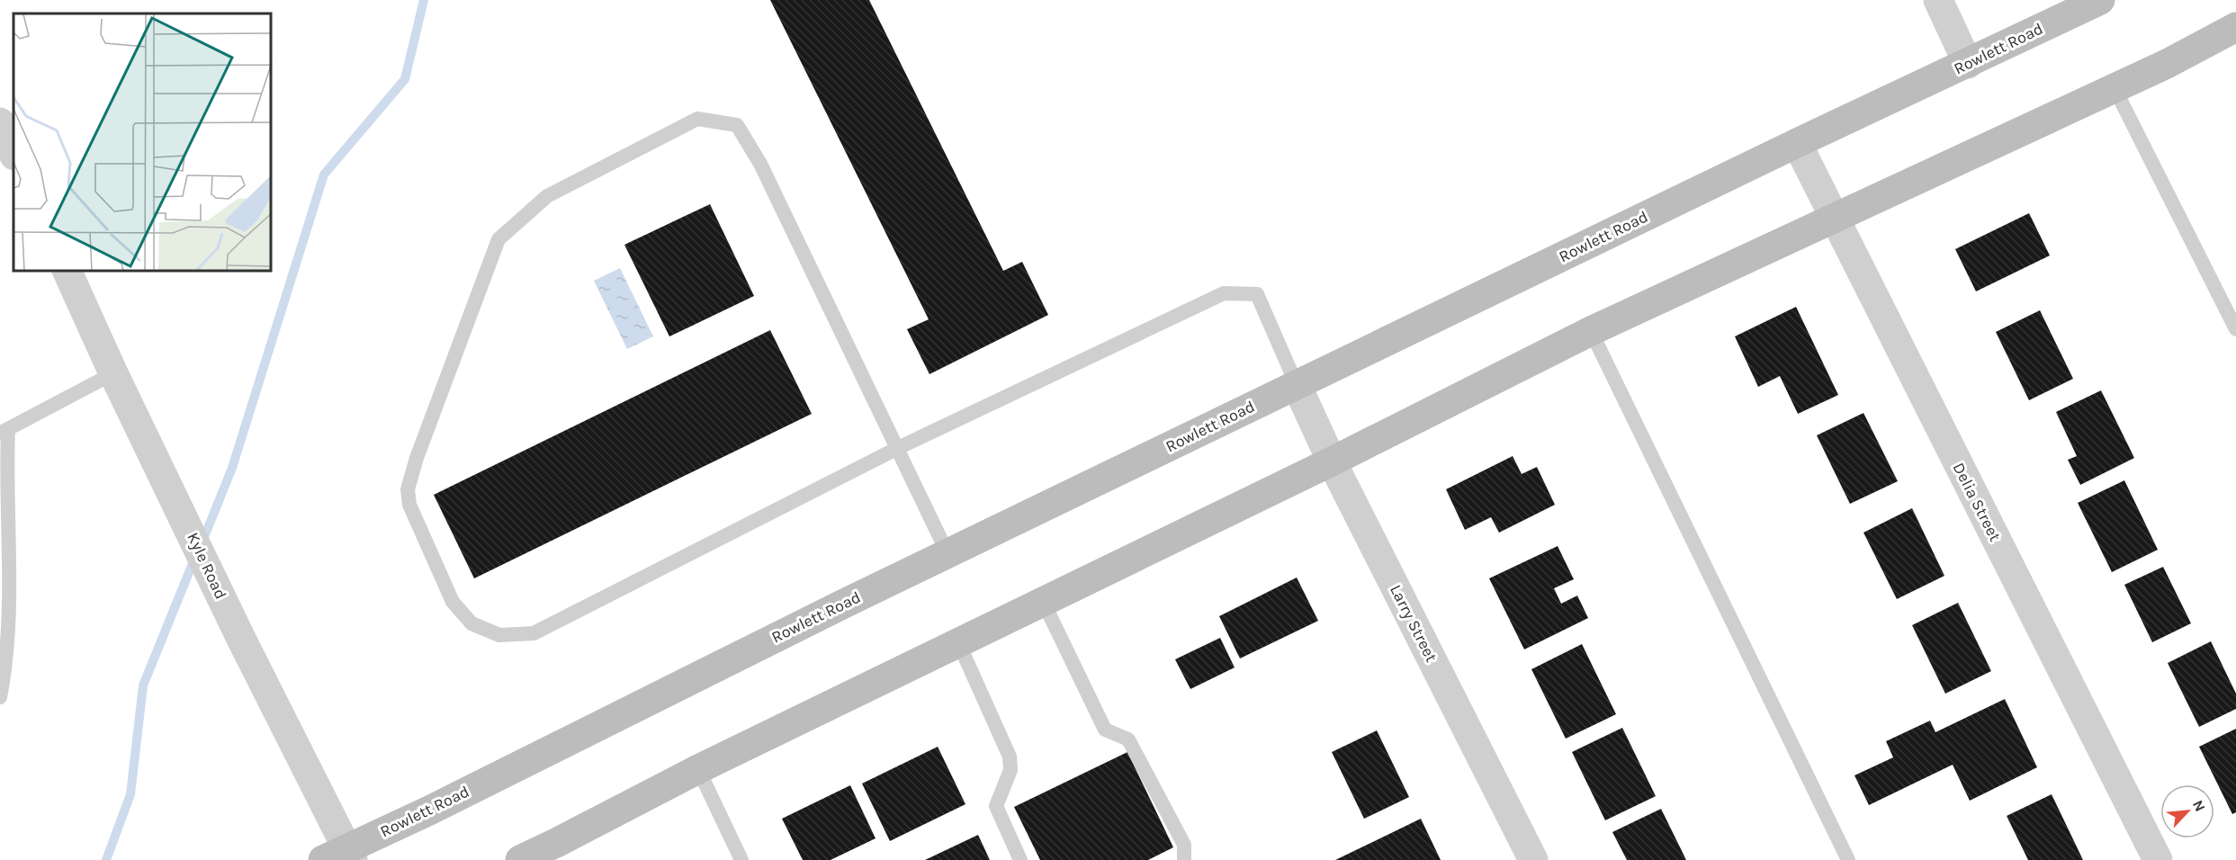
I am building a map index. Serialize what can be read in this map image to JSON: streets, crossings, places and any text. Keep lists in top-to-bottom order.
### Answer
{
  "streets": {
    "main road": ["Rowlett Road"],
    "street": ["Delia Street", "Kyle Road", "Larry Street"]
  },
  "crossings": [
    ["Rowlett Road", "Delia Street"],
    ["Rowlett Road", "Kyle Road"],
    ["Rowlett Road", "Larry Street"]
  ],
  "north": "top right"
}
